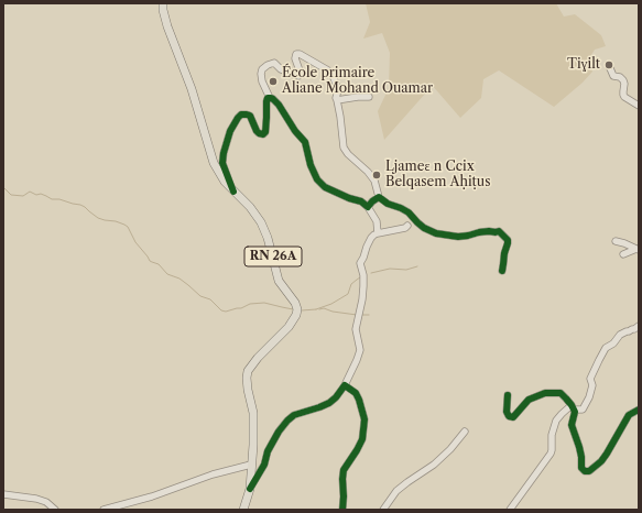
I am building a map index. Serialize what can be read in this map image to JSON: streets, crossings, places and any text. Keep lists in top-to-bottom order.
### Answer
{
  "streets": {
    "main road": ["RN 26A"]
  },
  "places": ["Tiɣilt", "École primaire Aliane Mohand Ouamar", "Ljameɛ n Ccix Belqasem Aḥiṭus"]
}
